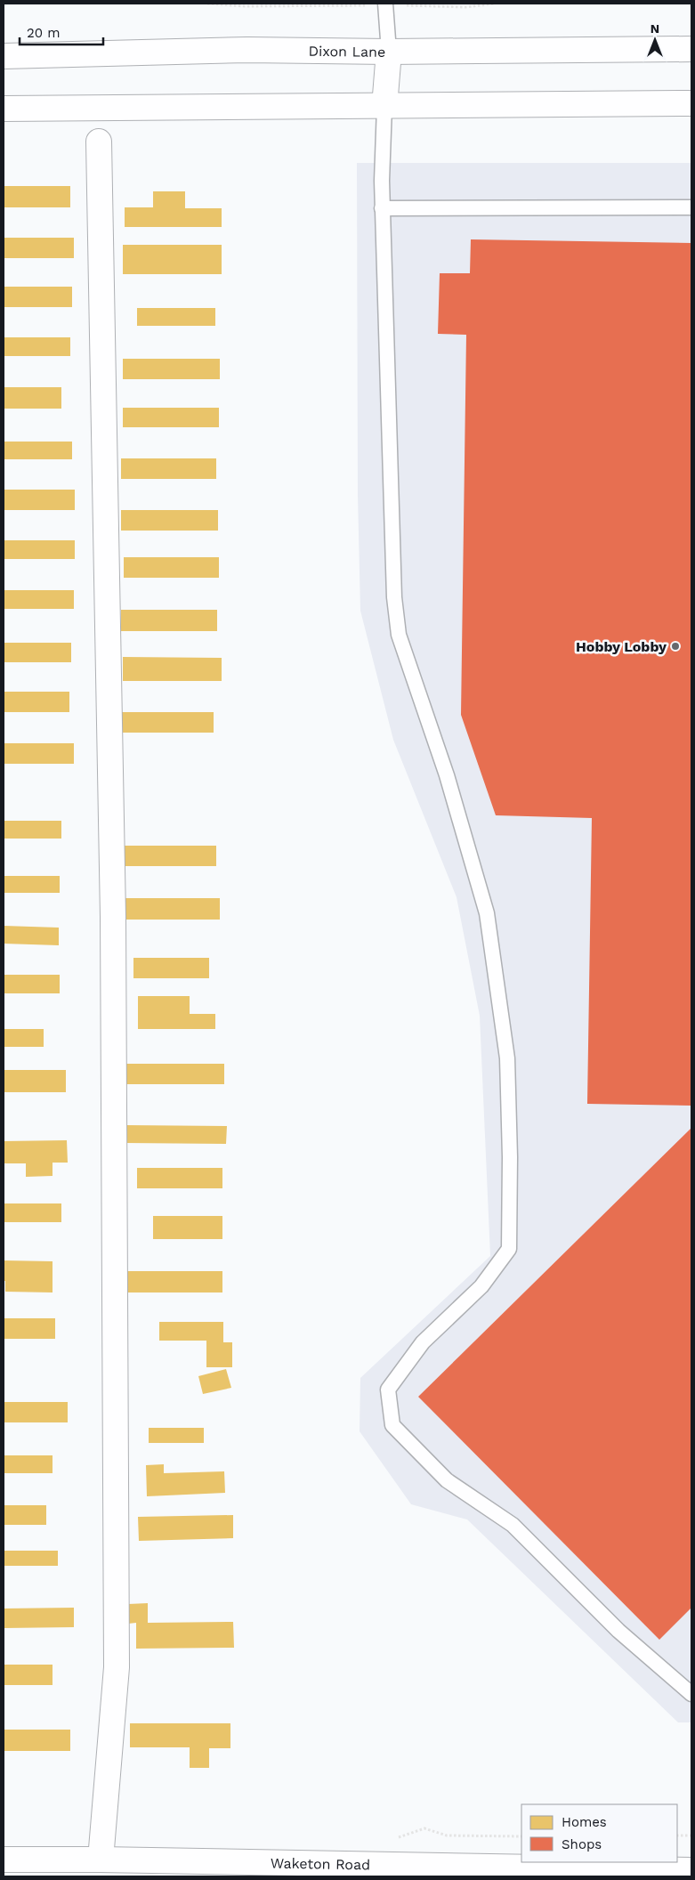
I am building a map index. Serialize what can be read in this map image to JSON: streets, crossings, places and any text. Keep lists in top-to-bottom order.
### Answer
{
  "streets": {
    "street": ["Dixon Lane", "Waketon Road"]
  },
  "places": ["Hobby Lobby"],
  "legend": ["Homes", "Shops"],
  "scale_bar": "20 m",
  "north": "top"
}
